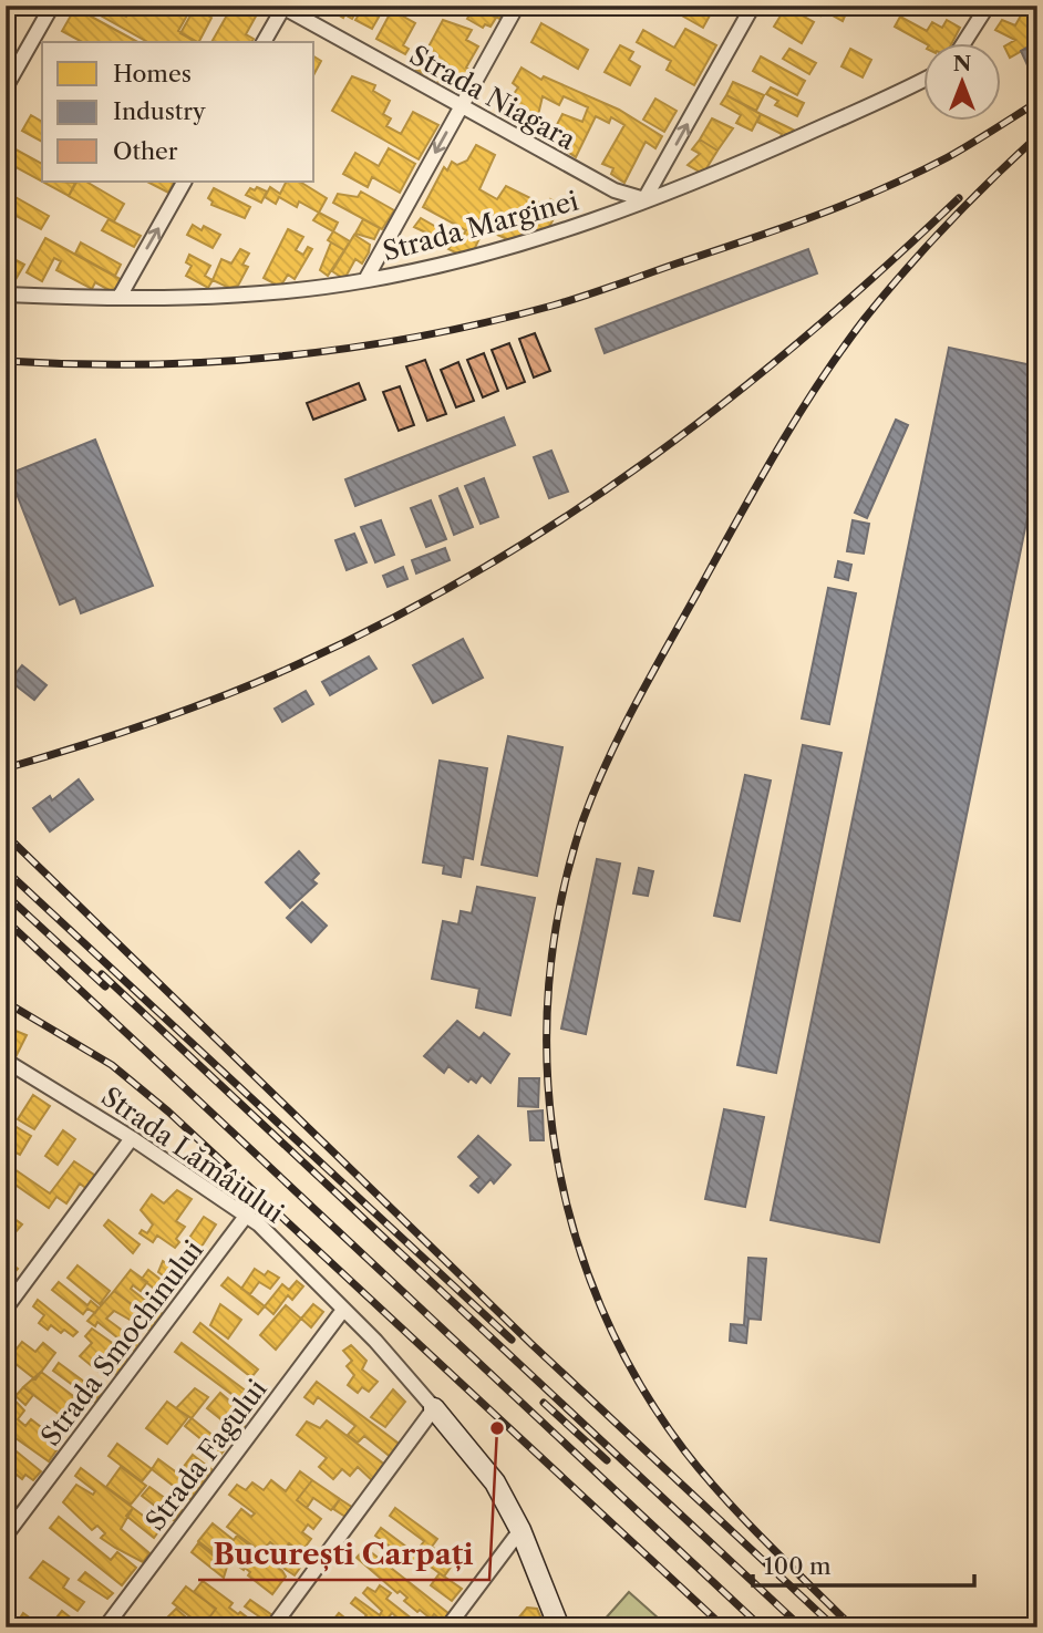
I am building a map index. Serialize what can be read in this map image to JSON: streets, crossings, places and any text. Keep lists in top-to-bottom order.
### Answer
{
  "streets": {
    "street": [
      "Strada Niagara",
      "Strada Marginei",
      "Strada Lămâiului",
      "Strada Smochinului",
      "Strada Fagului"
    ]
  },
  "crossings": [
    ["Strada Niagara", "Strada Marginei"],
    ["Strada Lămâiului", "Strada Smochinului"],
    ["Strada Lămâiului", "Strada Fagului"]
  ],
  "places": ["București Carpați"],
  "legend": ["Homes", "Industry", "Other"],
  "scale_bar": "100 m",
  "north": "top"
}
